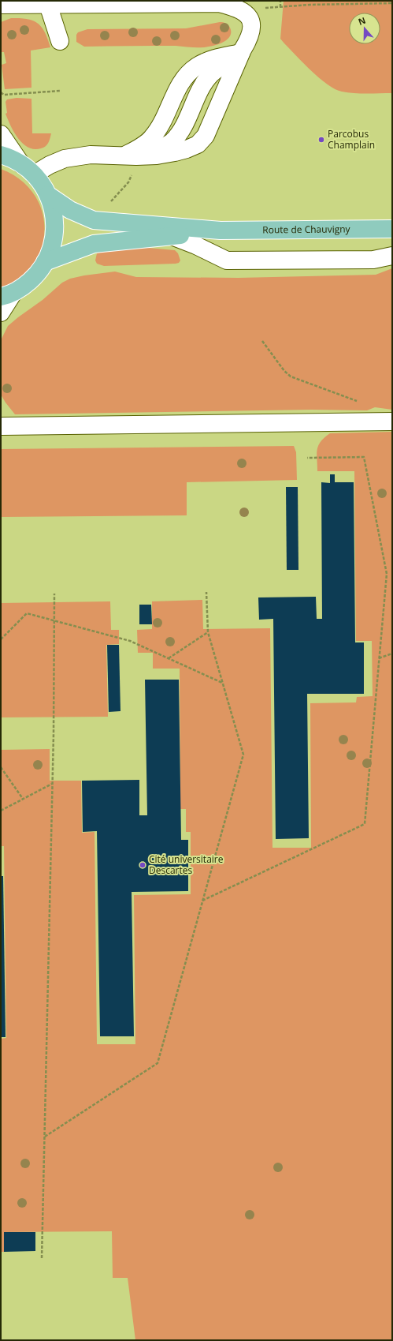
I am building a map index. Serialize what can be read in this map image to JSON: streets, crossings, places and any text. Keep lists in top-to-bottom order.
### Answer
{
  "streets": {
    "main road": ["Route de Chauvigny"]
  },
  "places": ["Parcobus Champlain", "Cité universitaire Descartes"],
  "north": "top"
}
